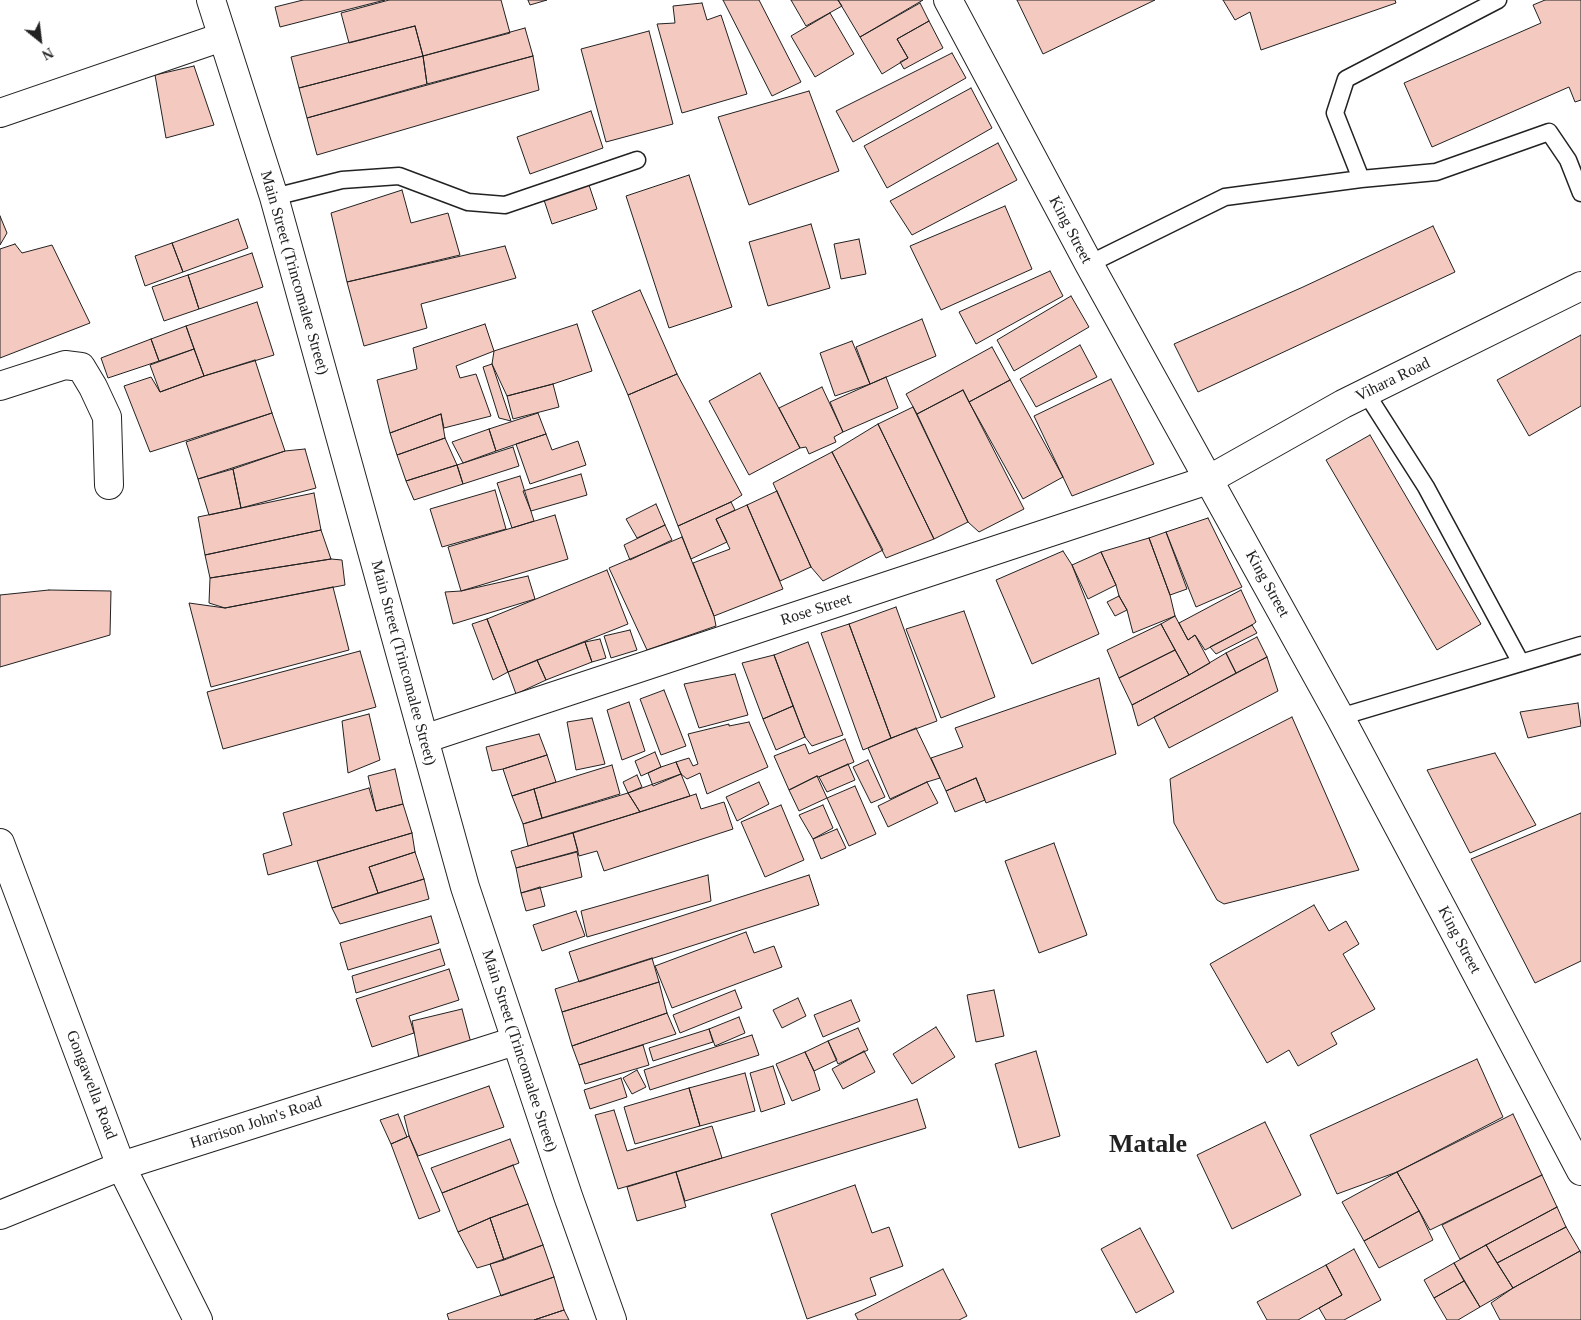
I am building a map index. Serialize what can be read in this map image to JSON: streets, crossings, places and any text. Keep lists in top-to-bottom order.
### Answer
{
  "streets": {
    "main road": [
      "King Street",
      "Main Street (Trincomalee Street)",
      "Vihara Road",
      "Rose Street",
      "Gongawella Road",
      "Harrison John's Road"
    ]
  },
  "crossings": [
    ["King Street", "Vihara Road"],
    ["King Street", "Rose Street"],
    ["Main Street (Trincomalee Street)", "Rose Street"],
    ["Main Street (Trincomalee Street)", "Harrison John's Road"],
    ["Vihara Road", "Rose Street"],
    ["Gongawella Road", "Harrison John's Road"]
  ],
  "districts": ["Matale"],
  "north": "bottom right"
}
